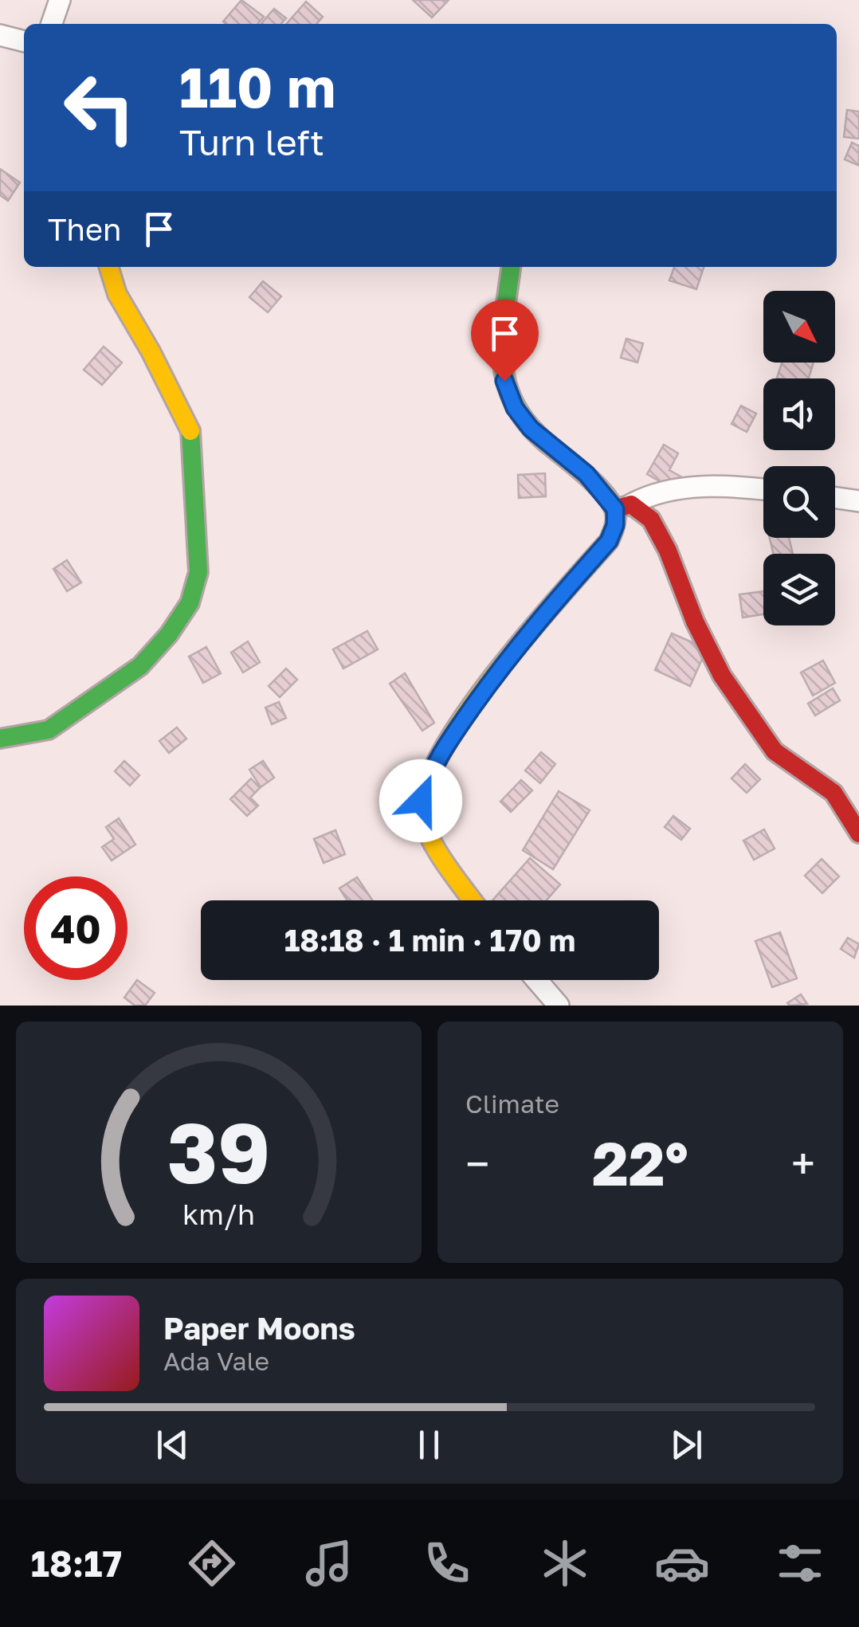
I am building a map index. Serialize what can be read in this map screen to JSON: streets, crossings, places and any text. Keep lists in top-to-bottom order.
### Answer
{
  "north": "bottom right",
  "page": {
    "turn": ["110 m", "Turn left"],
    "then": "Then",
    "limit": "40",
    "trip": "18:18 · 1 min · 170 m",
    "tile": "Climate",
    "heat": ["−", "22°", "+"],
    "song": ["Paper Moons", "Ada Vale"],
    "tabs": "18:17",
    "gauge": ["39", "km/h"]
  }
}
